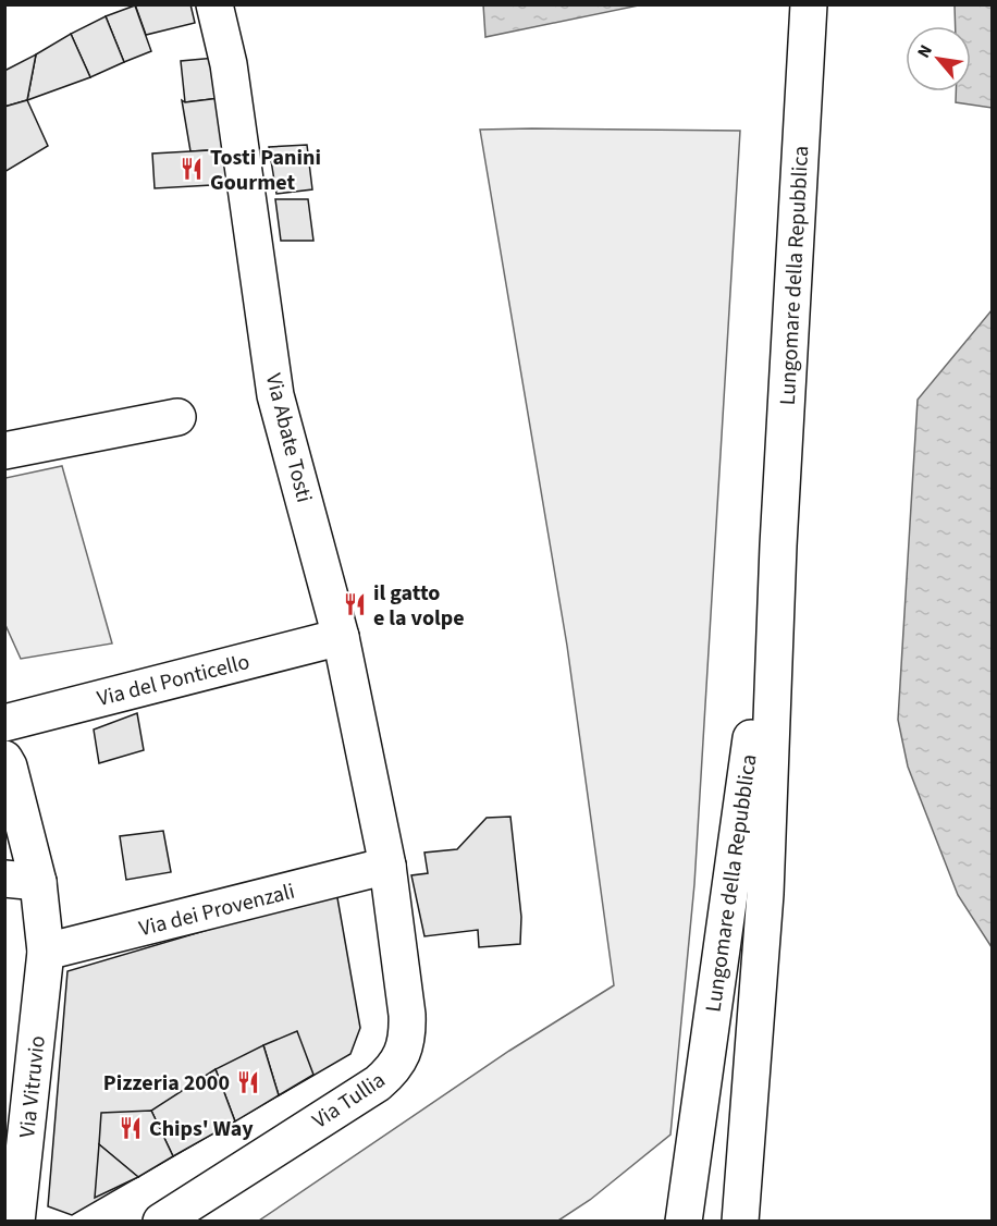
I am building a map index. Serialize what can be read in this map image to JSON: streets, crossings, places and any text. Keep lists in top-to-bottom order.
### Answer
{
  "streets": {
    "street": [
      "Lungomare della Repubblica",
      "Via Abate Tosti",
      "Via del Ponticello",
      "Via dei Provenzali",
      "Via Vitruvio",
      "Via Tullia"
    ]
  },
  "crossings": [
    ["Via Abate Tosti", "Via del Ponticello"],
    ["Via Abate Tosti", "Via dei Provenzali"],
    ["Via Abate Tosti", "Via Tullia"],
    ["Via dei Provenzali", "Via Vitruvio"],
    ["Via dei Provenzali", "Via Tullia"]
  ],
  "places": {
    "restaurant": [
      "Tosti Panini Gourmet",
      "il gatto e la volpe",
      "Pizzeria 2000",
      "Chips' Way"
    ]
  },
  "north": "top left"
}
